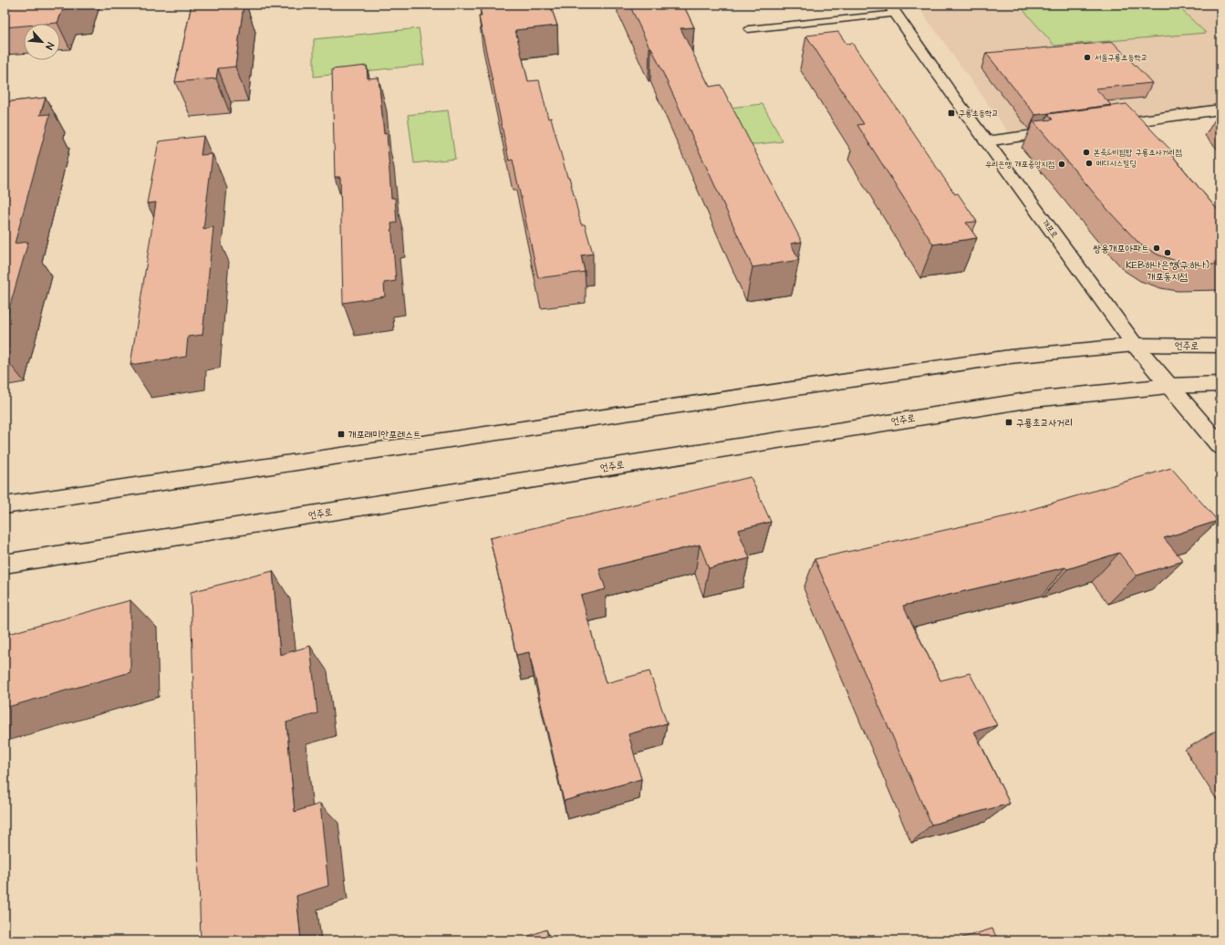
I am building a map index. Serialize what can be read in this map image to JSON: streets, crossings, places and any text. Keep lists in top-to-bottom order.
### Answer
{
  "streets": {
    "main road": ["개포로", "언주로"]
  },
  "crossings": [
    ["개포로", "언주로"]
  ],
  "places": {
    "other": [
      "서울구룡초등학교",
      "본죽&비빔밥 구룡초사거리점",
      "메디시스빌딩",
      "우리은행 개포중앙지점",
      "쌍용개포아파트",
      "KEB하나은행(구.하나) 개포동지점"
    ],
    "transit": ["구룡초등학교", "구룡초교사거리", "개포래미안포레스트"]
  },
  "north": "bottom right"
}
